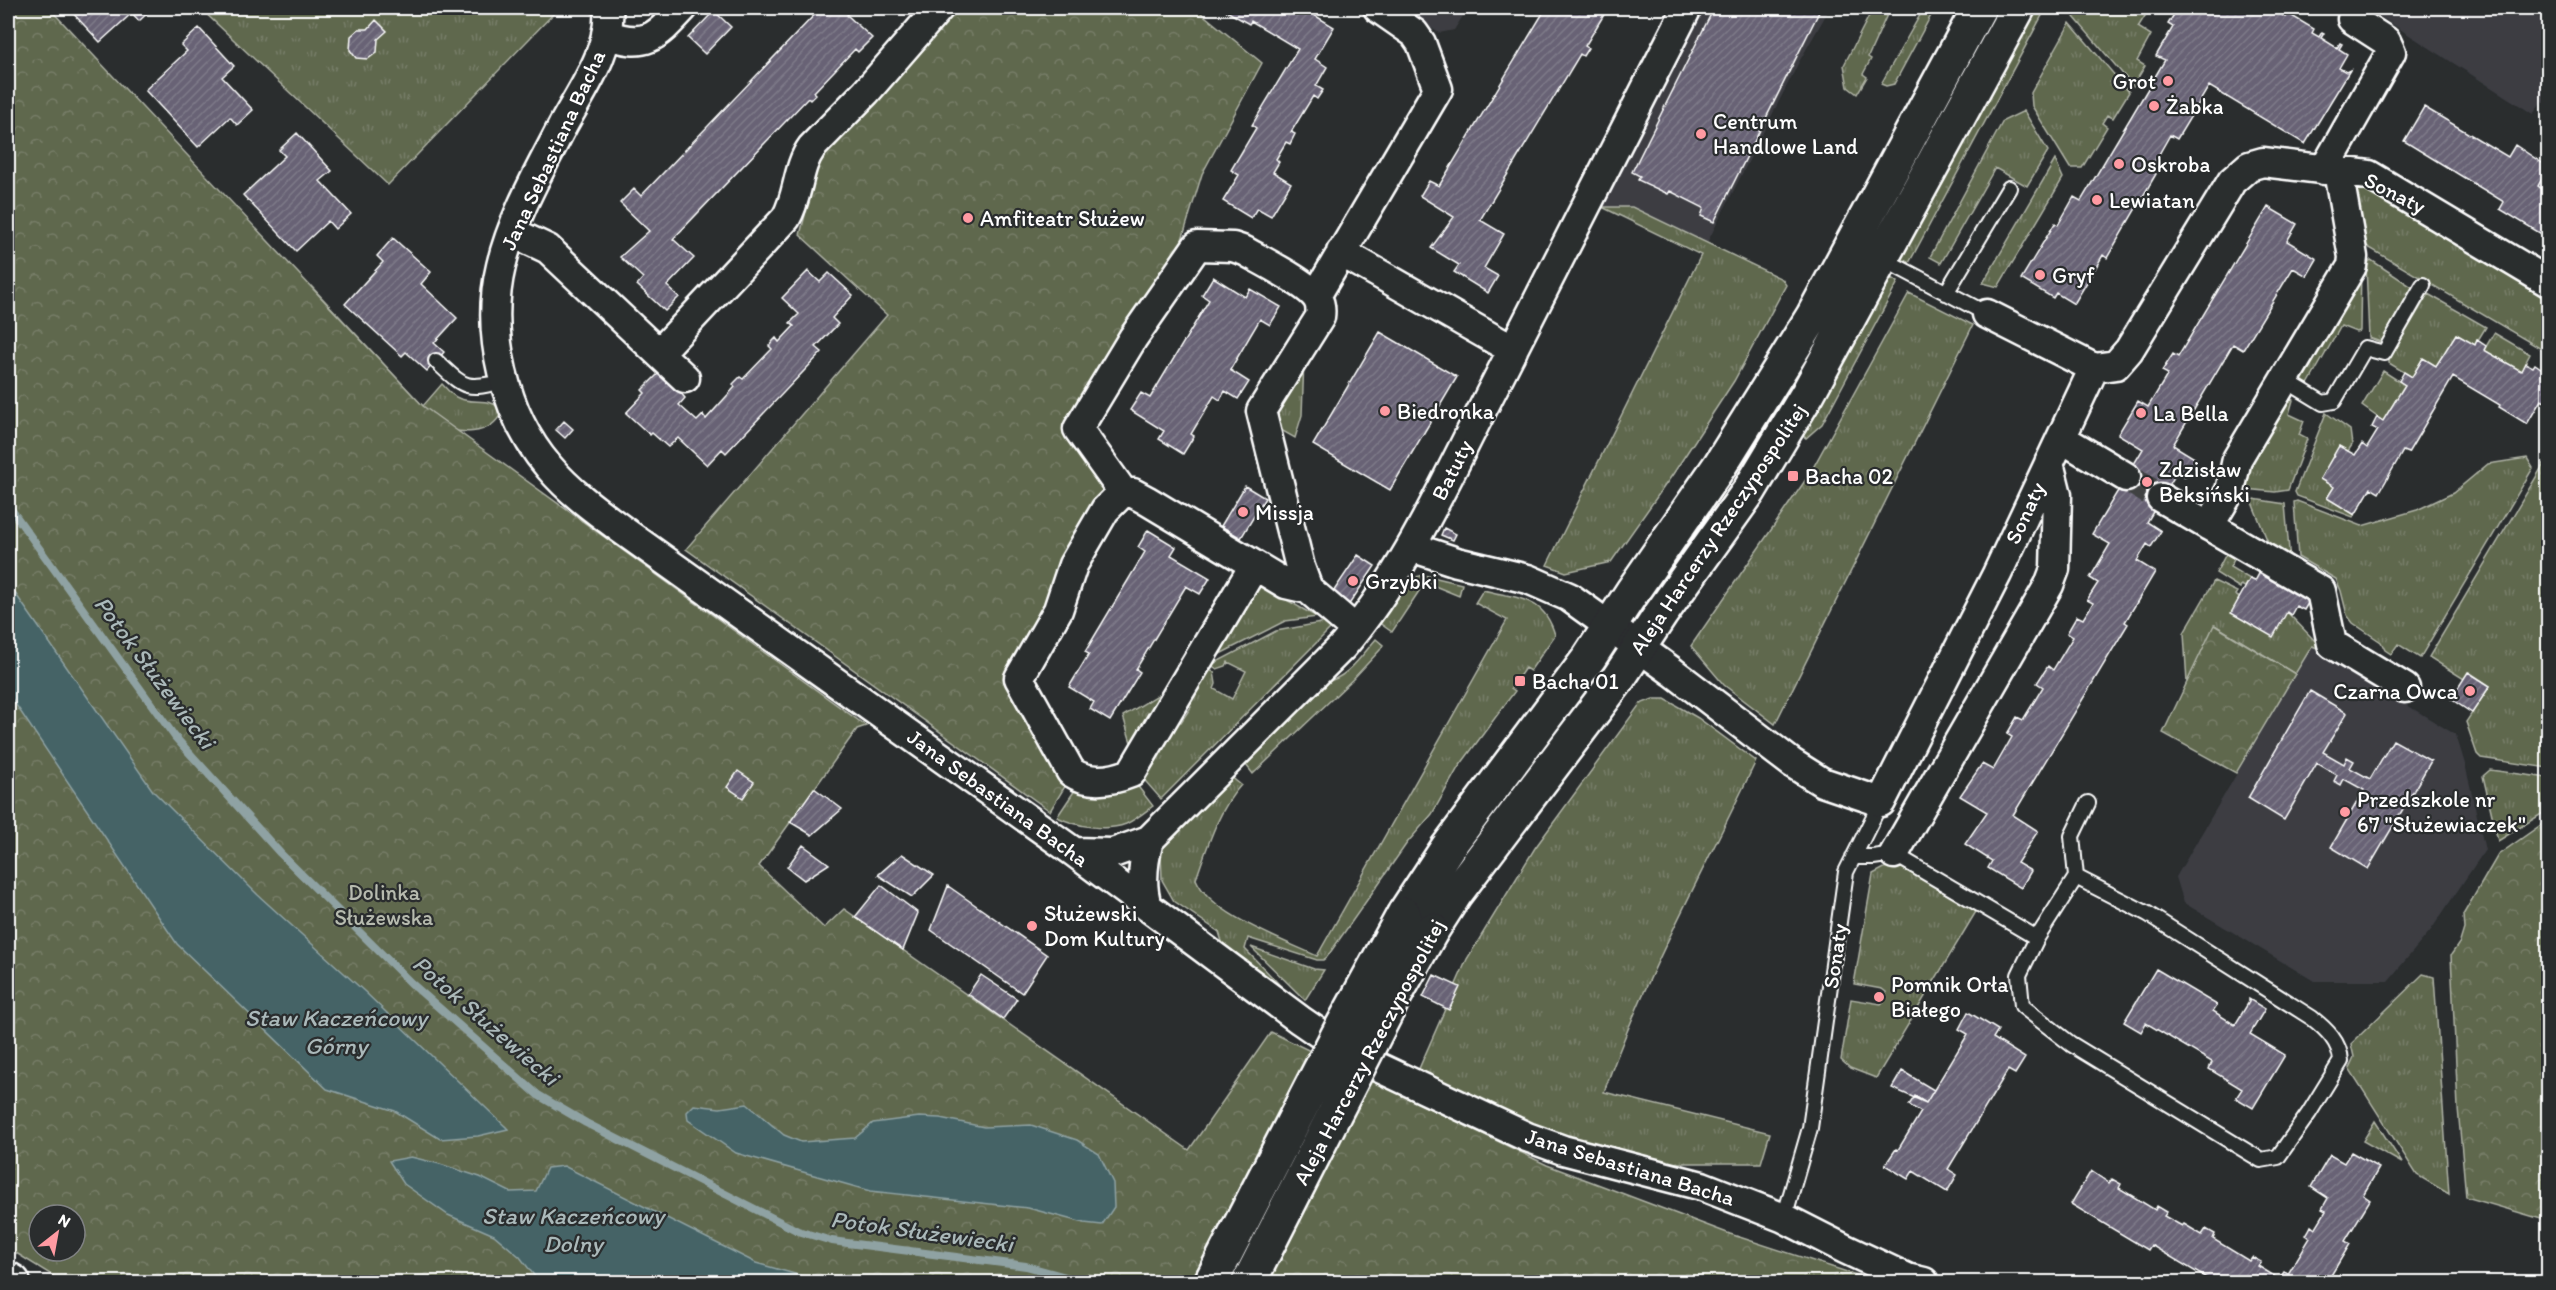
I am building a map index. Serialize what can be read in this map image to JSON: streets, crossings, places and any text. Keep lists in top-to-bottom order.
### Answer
{
  "streets": {
    "street": [
      "Jana Sebastiana Bacha",
      "Sonaty",
      "Batuty",
      "Aleja Harcerzy Rzeczypospolitej"
    ]
  },
  "crossings": [
    ["Jana Sebastiana Bacha", "Sonaty"],
    ["Jana Sebastiana Bacha", "Batuty"]
  ],
  "water": ["Potok Służewiecki", "Staw Kaczeńcowy Górny", "Staw Kaczeńcowy Dolny"],
  "parks": ["Dolinka Służewska"],
  "places": {
    "other": [
      "Grot",
      "Żabka",
      "Centrum Handlowe Land",
      "Oskroba",
      "Lewiatan",
      "Amfiteatr Służew",
      "Gryf",
      "Biedronka",
      "La Bella",
      "Zdzisław Beksiński",
      "Missja",
      "Grzybki",
      "Czarna Owca",
      "Przedszkole nr 67 \"Służewiaczek\"",
      "Służewski Dom Kultury",
      "Pomnik Orła Białego"
    ],
    "transit": ["Bacha 02", "Bacha 01"]
  },
  "north": "top right"
}
